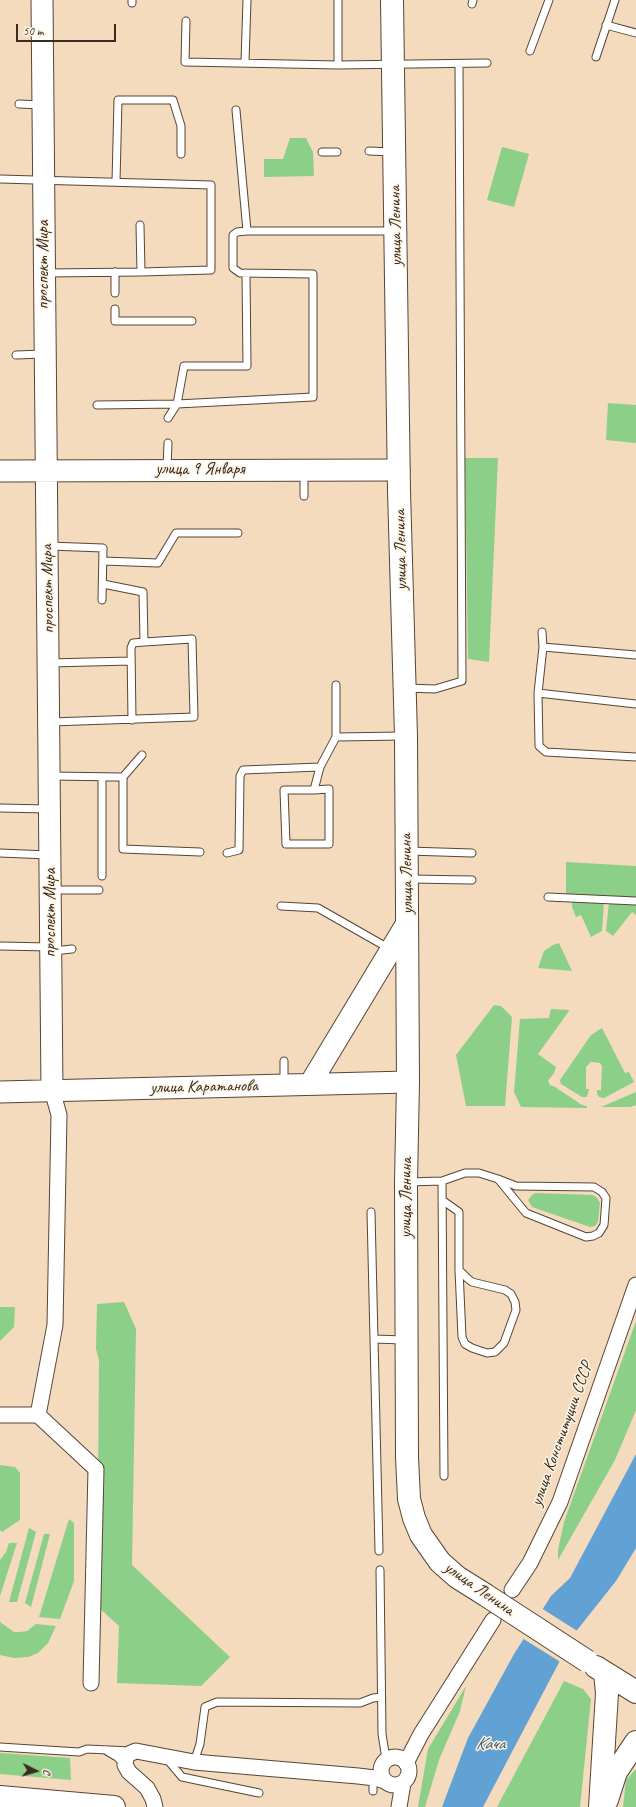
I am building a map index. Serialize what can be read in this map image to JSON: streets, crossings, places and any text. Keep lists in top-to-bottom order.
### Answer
{
  "streets": {
    "main road": [
      "улица Ленина",
      "проспект Мира",
      "улица 9 Января",
      "улица Каратанова"
    ],
    "street": ["улица Конституции СССР"]
  },
  "crossings": [
    ["улица Ленина", "улица 9 Января"],
    ["улица Ленина", "улица Каратанова"],
    ["проспект Мира", "улица 9 Января"],
    ["проспект Мира", "улица Каратанова"]
  ],
  "water": ["Кача"],
  "scale_bar": "50 m",
  "north": "right"
}
